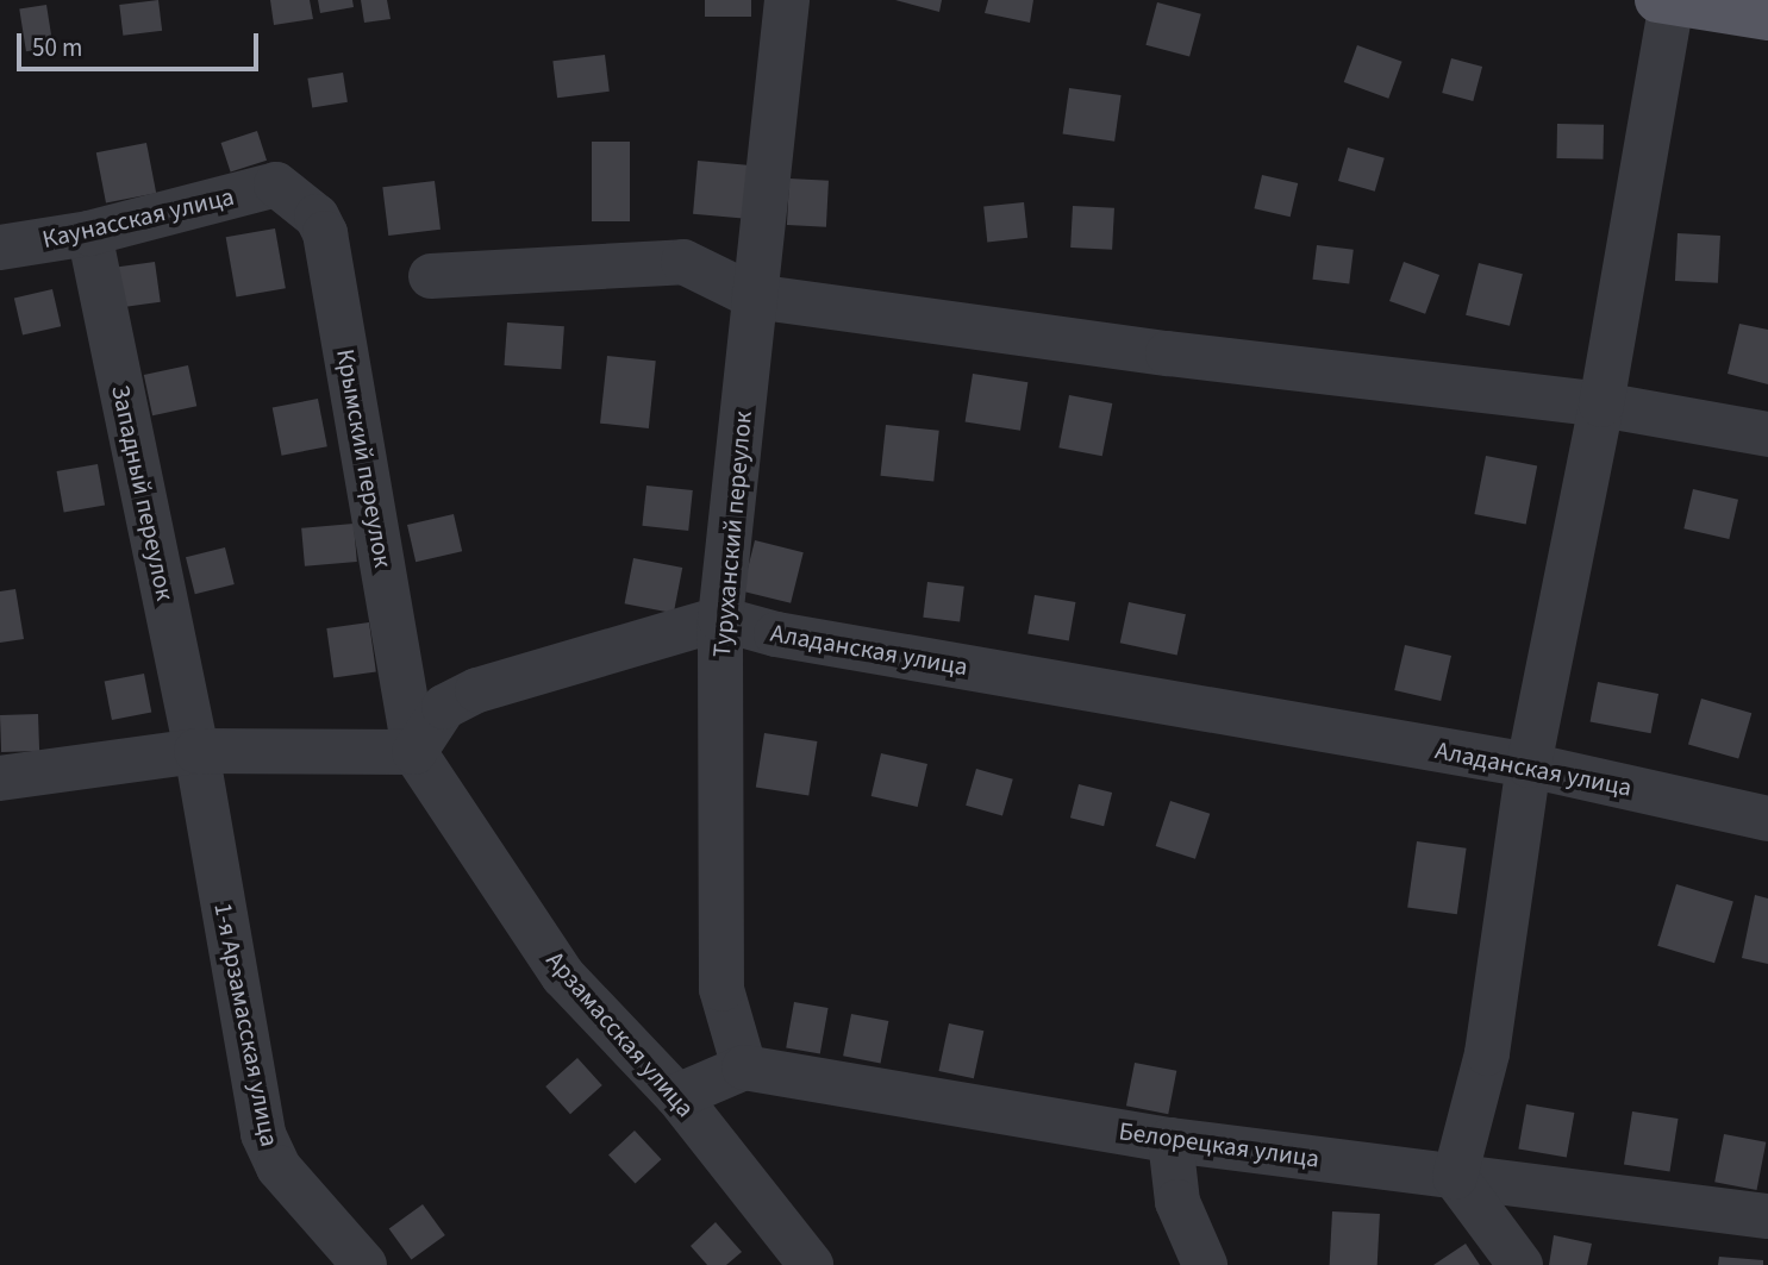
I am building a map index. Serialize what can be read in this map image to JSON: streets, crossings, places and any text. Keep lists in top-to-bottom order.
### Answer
{
  "streets": {
    "street": [
      "Каунасская улица",
      "Крымский переулок",
      "Западный переулок",
      "Туруханский переулок",
      "Аладанская улица",
      "1-я Арзамасская улица",
      "Арзамасская улица",
      "Белорецкая улица"
    ]
  },
  "crossings": [
    ["Каунасская улица", "Крымский переулок"],
    ["Каунасская улица", "Западный переулок"],
    ["Крымский переулок", "Арзамасская улица"],
    ["Западный переулок", "1-я Арзамасская улица"],
    ["Туруханский переулок", "Аладанская улица"],
    ["Туруханский переулок", "Белорецкая улица"]
  ],
  "scale_bar": "50 m"
}
